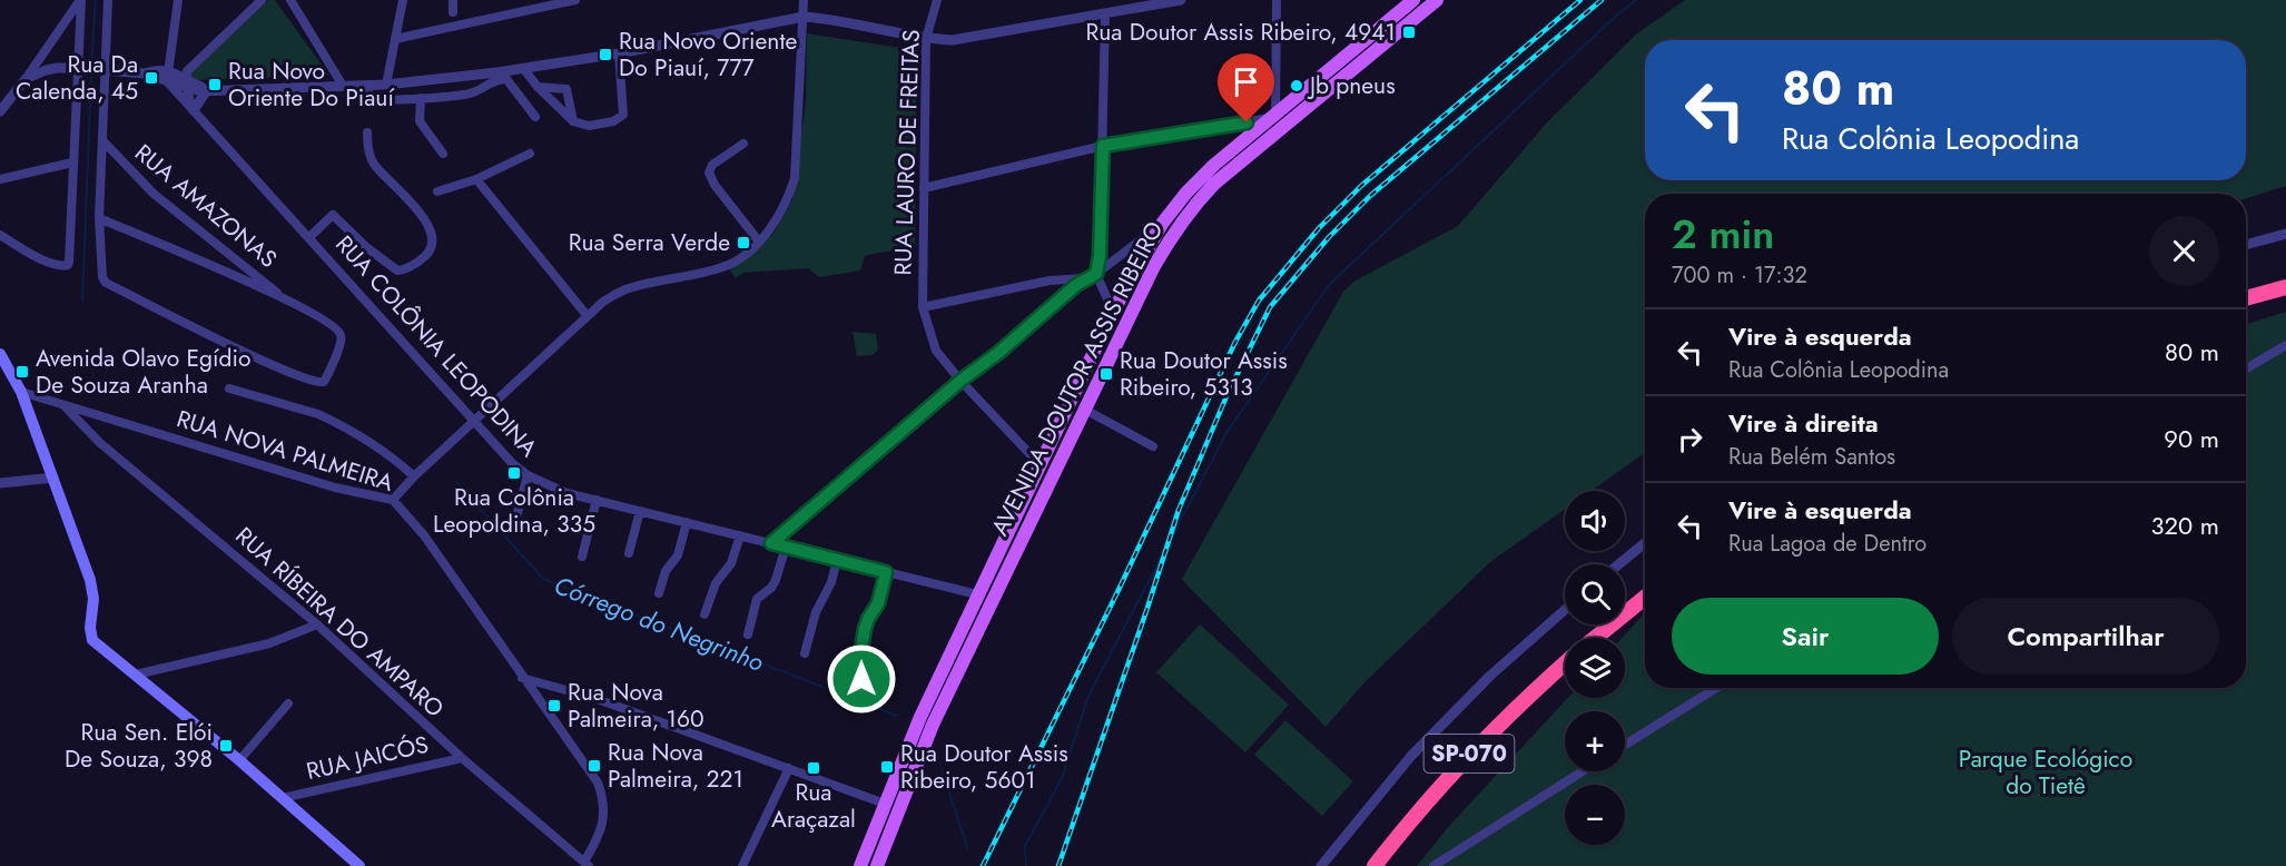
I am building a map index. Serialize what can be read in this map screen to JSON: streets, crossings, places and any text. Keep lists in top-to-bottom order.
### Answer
{
  "streets": {
    "highway": ["SP-070"],
    "main road": ["AVENIDA DOUTOR ASSIS RIBEIRO"],
    "street": [
      "RUA LAURO DE FREITAS",
      "RUA AMAZONAS",
      "RUA COLÔNIA LEOPODINA",
      "RUA NOVA PALMEIRA",
      "RUA RÍBEIRA DO AMPARO",
      "RUA JAICÓS"
    ]
  },
  "crossings": [
    ["RUA LAURO DE FREITAS", "AVENIDA DOUTOR ASSIS RIBEIRO"],
    ["RUA COLÔNIA LEOPODINA", "AVENIDA DOUTOR ASSIS RIBEIRO"],
    ["RUA NOVA PALMEIRA", "RUA RÍBEIRA DO AMPARO"],
    ["RUA RÍBEIRA DO AMPARO", "RUA JAICÓS"]
  ],
  "water": ["Córrego do Negrinho"],
  "parks": ["Parque Ecológico do Tietê"],
  "places": {
    "transit": [
      "Rua Doutor Assis Ribeiro, 4941",
      "Rua Novo Oriente Do Piauí, 777",
      "Rua Da Calenda, 45",
      "Rua Novo Oriente Do Piauí",
      "Rua Serra Verde",
      "Avenida Olavo Egídio De Souza Aranha",
      "Rua Doutor Assis Ribeiro, 5313",
      "Rua Colônia Leopoldina, 335",
      "Rua Nova Palmeira, 160",
      "Rua Sen. Elói De Souza, 398",
      "Rua Nova Palmeira, 221",
      "Rua Doutor Assis Ribeiro, 5601",
      "Rua Araçazal"
    ],
    "other": ["Jb pneus"]
  },
  "page": {
    "turn": ["80 m", "Rua Colônia Leopodina"],
    "heading": ["2 min", "700 m · 17:32"],
    "list": [
      {
        "name": "Vire à esquerda",
        "note": "Rua Colônia Leopodina",
        "value": "80 m"
      },
      {
        "name": "Vire à direita",
        "note": "Rua Belém Santos",
        "value": "90 m"
      },
      {
        "name": "Vire à esquerda",
        "note": "Rua Lagoa de Dentro",
        "value": "320 m"
      }
    ],
    "map_buttons": ["+", "−"],
    "buttons": ["Sair", "Compartilhar"]
  }
}
